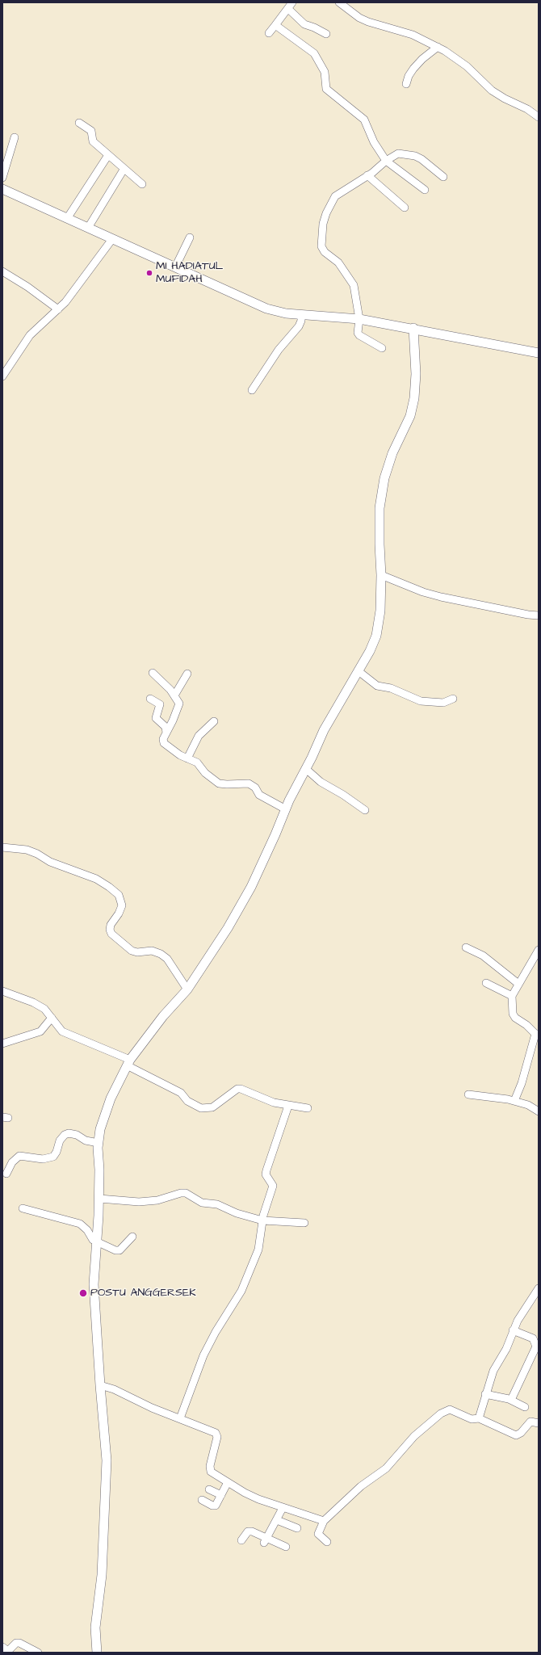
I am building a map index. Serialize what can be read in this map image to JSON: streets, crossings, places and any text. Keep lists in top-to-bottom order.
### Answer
{
  "places": ["MI HADIATUL MUFIDAH", "POSTU ANGGERSEK"]
}
